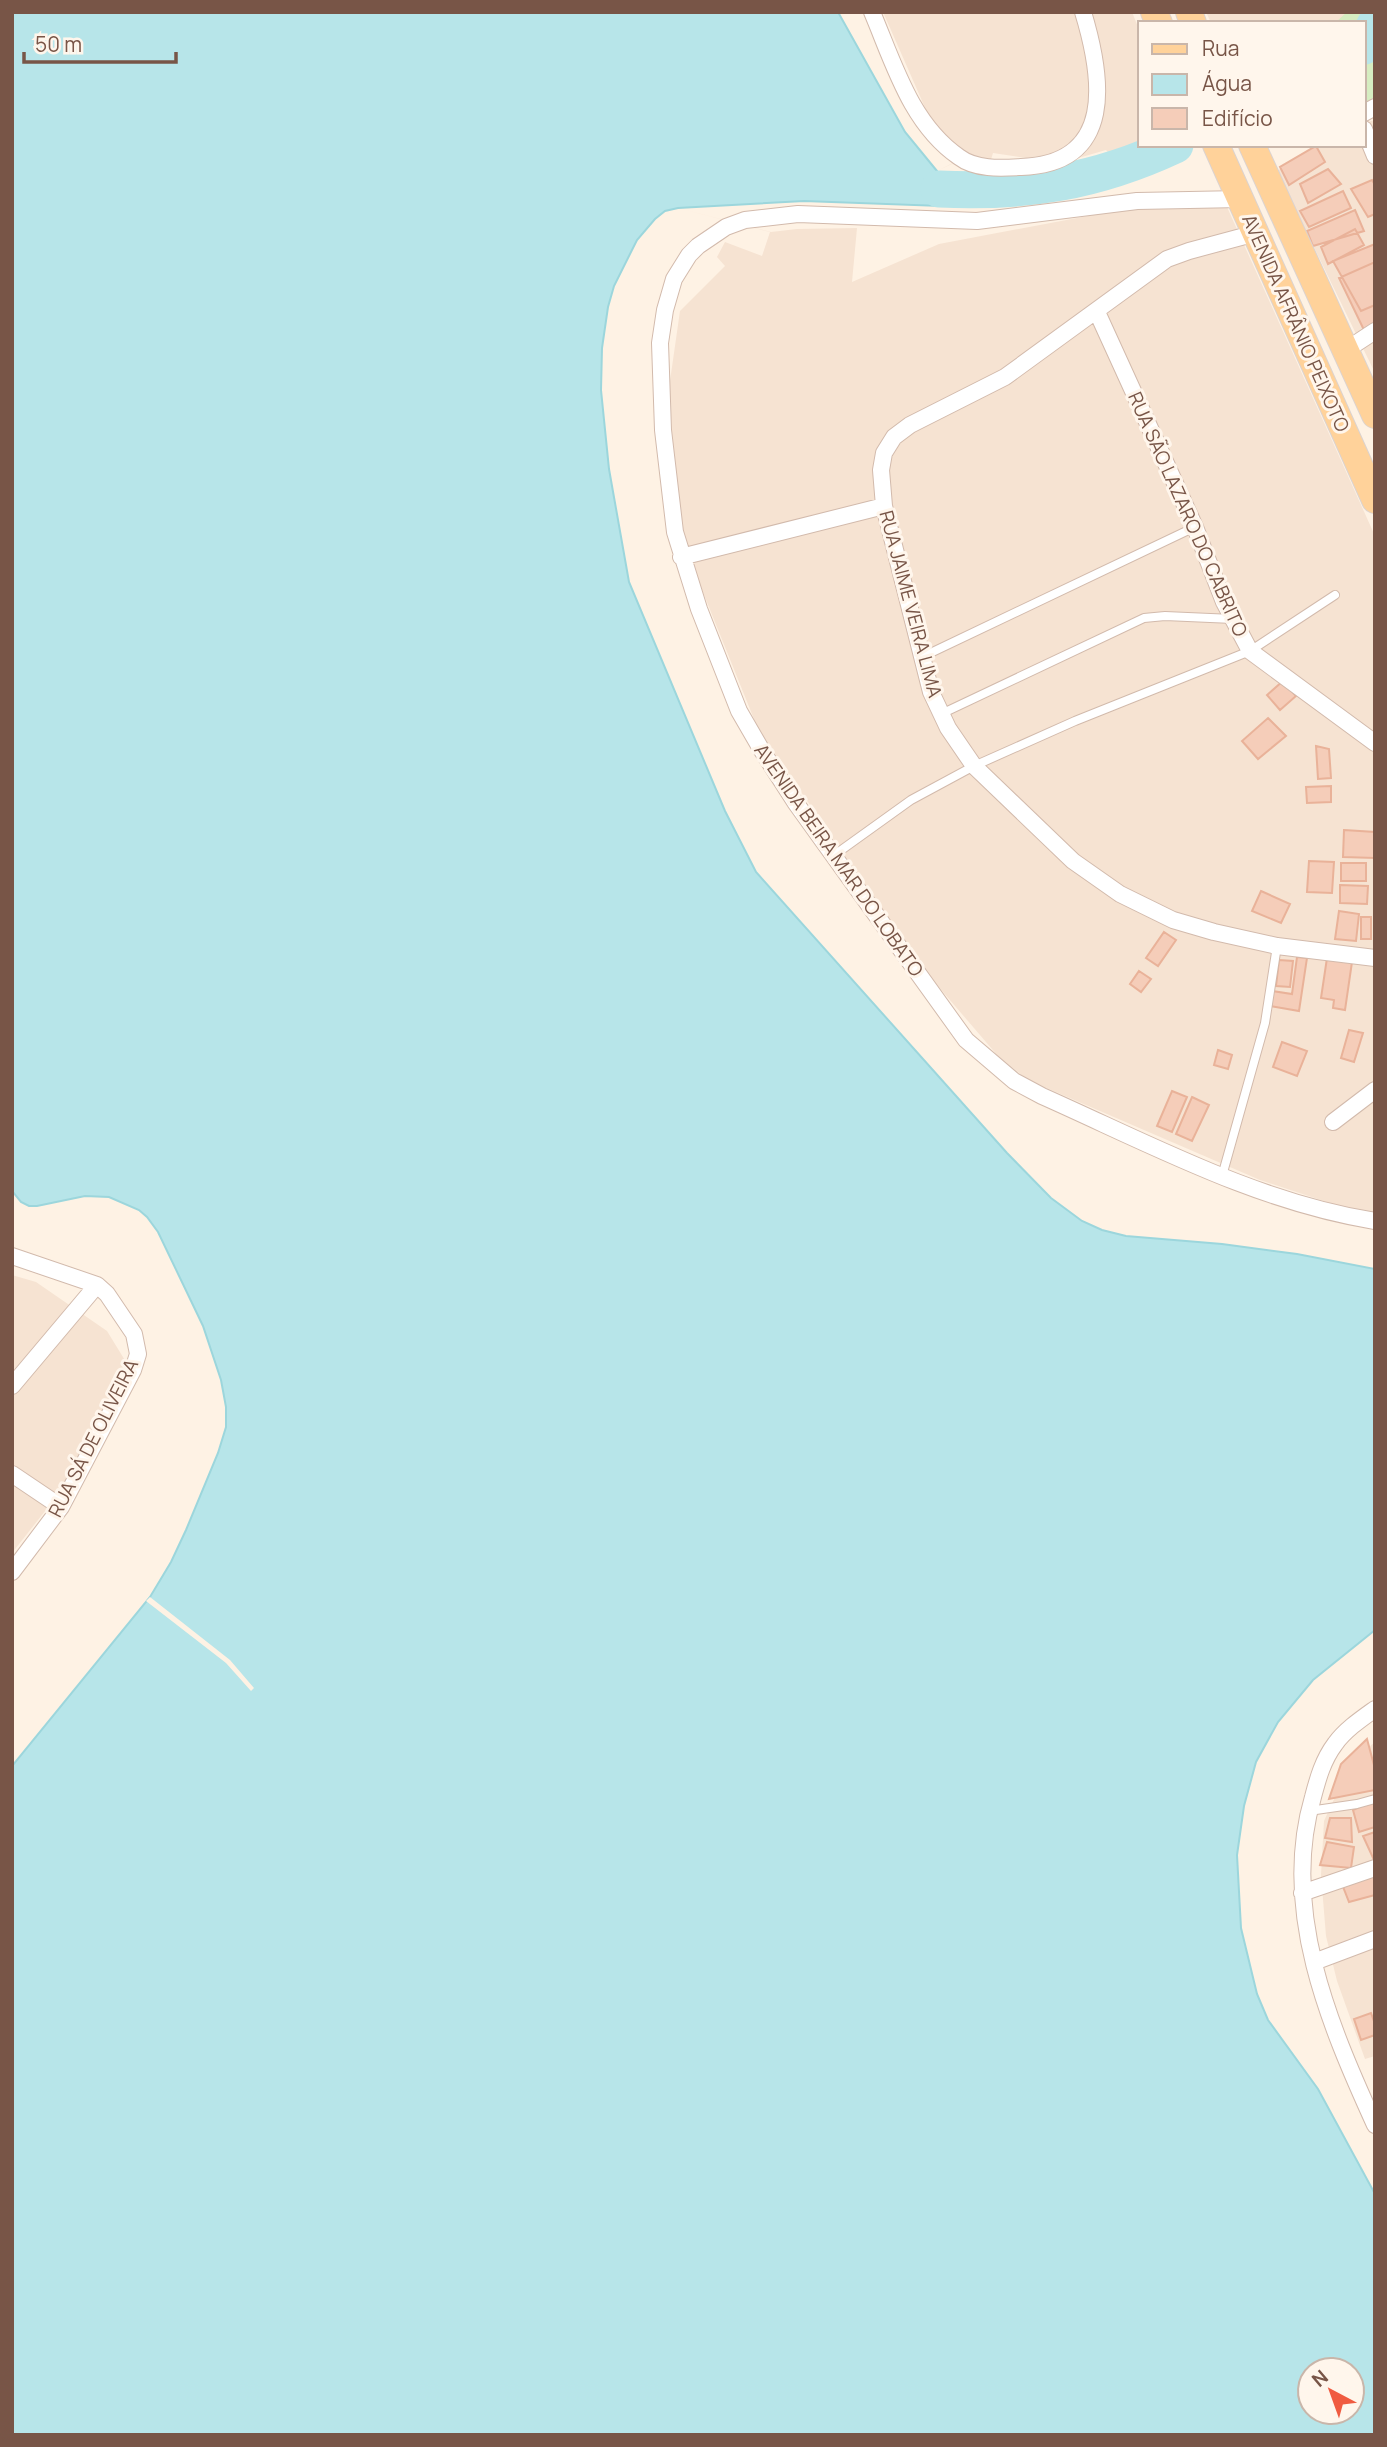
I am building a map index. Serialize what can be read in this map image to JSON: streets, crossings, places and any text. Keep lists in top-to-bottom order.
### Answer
{
  "streets": {
    "main road": ["AVENIDA AFRÂNIO PEIXOTO"],
    "street": [
      "RUA SÃO LAZARO DO CABRITO",
      "RUA JAIME VEIRA LIMA",
      "AVENIDA BEIRA MAR DO LOBATO",
      "RUA SÁ DE OLIVEIRA"
    ]
  },
  "crossings": [
    ["AVENIDA AFRÂNIO PEIXOTO", "RUA JAIME VEIRA LIMA"],
    ["AVENIDA AFRÂNIO PEIXOTO", "AVENIDA BEIRA MAR DO LOBATO"],
    ["RUA SÃO LAZARO DO CABRITO", "RUA JAIME VEIRA LIMA"]
  ],
  "legend": ["Rua", "Água", "Edifício"],
  "scale_bar": "50 m",
  "north": "top left"
}
